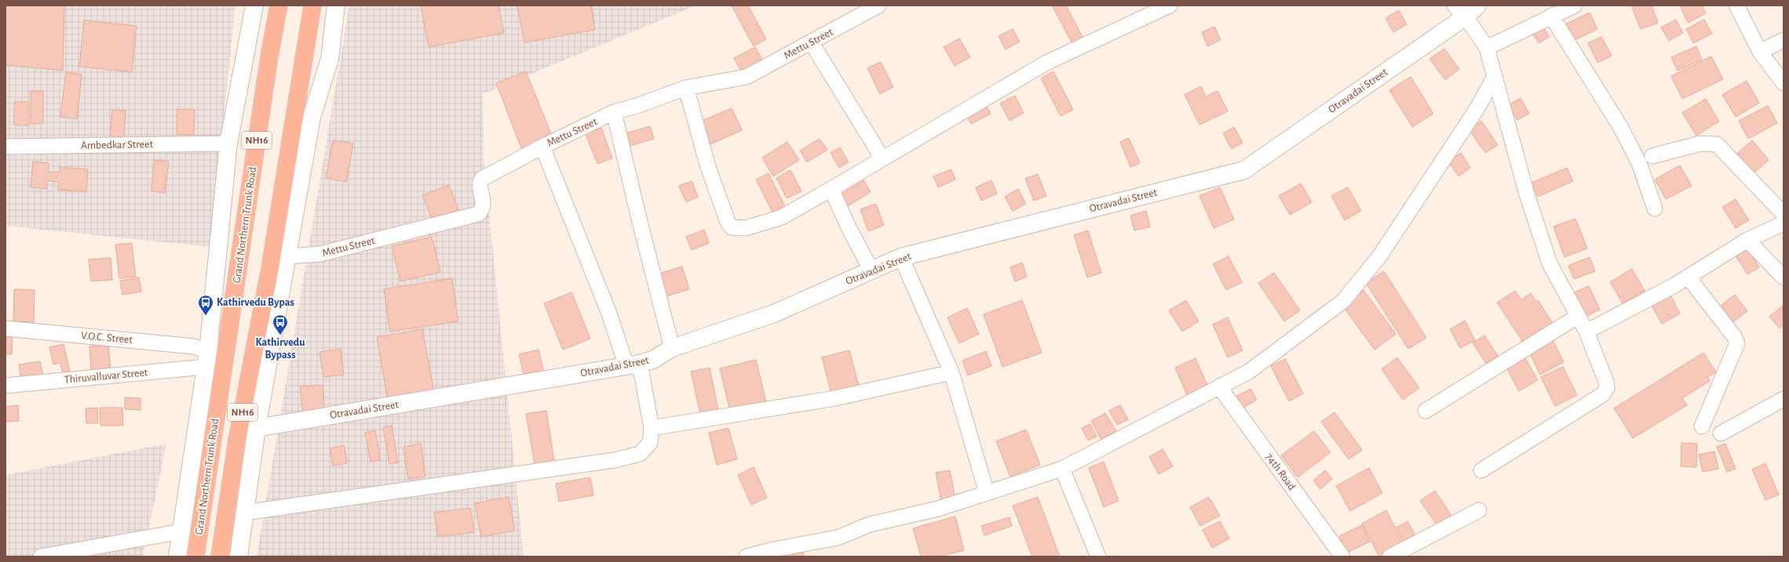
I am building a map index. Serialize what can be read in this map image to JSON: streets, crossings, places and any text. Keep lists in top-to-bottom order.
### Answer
{
  "streets": {
    "highway": ["NH16", "Grand Northern Trunk Road"],
    "street": [
      "Mettu Street",
      "Otravadai Street",
      "Ambedkar Street",
      "V.O.C. Street",
      "Thiruvalluvar Street",
      "74th Road"
    ]
  },
  "crossings": [
    ["V.O.C. Street", "Thiruvalluvar Street"]
  ],
  "places": {
    "bus stop": ["Kathirvedu Bypas", "Kathirvedu Bypass"]
  }
}
